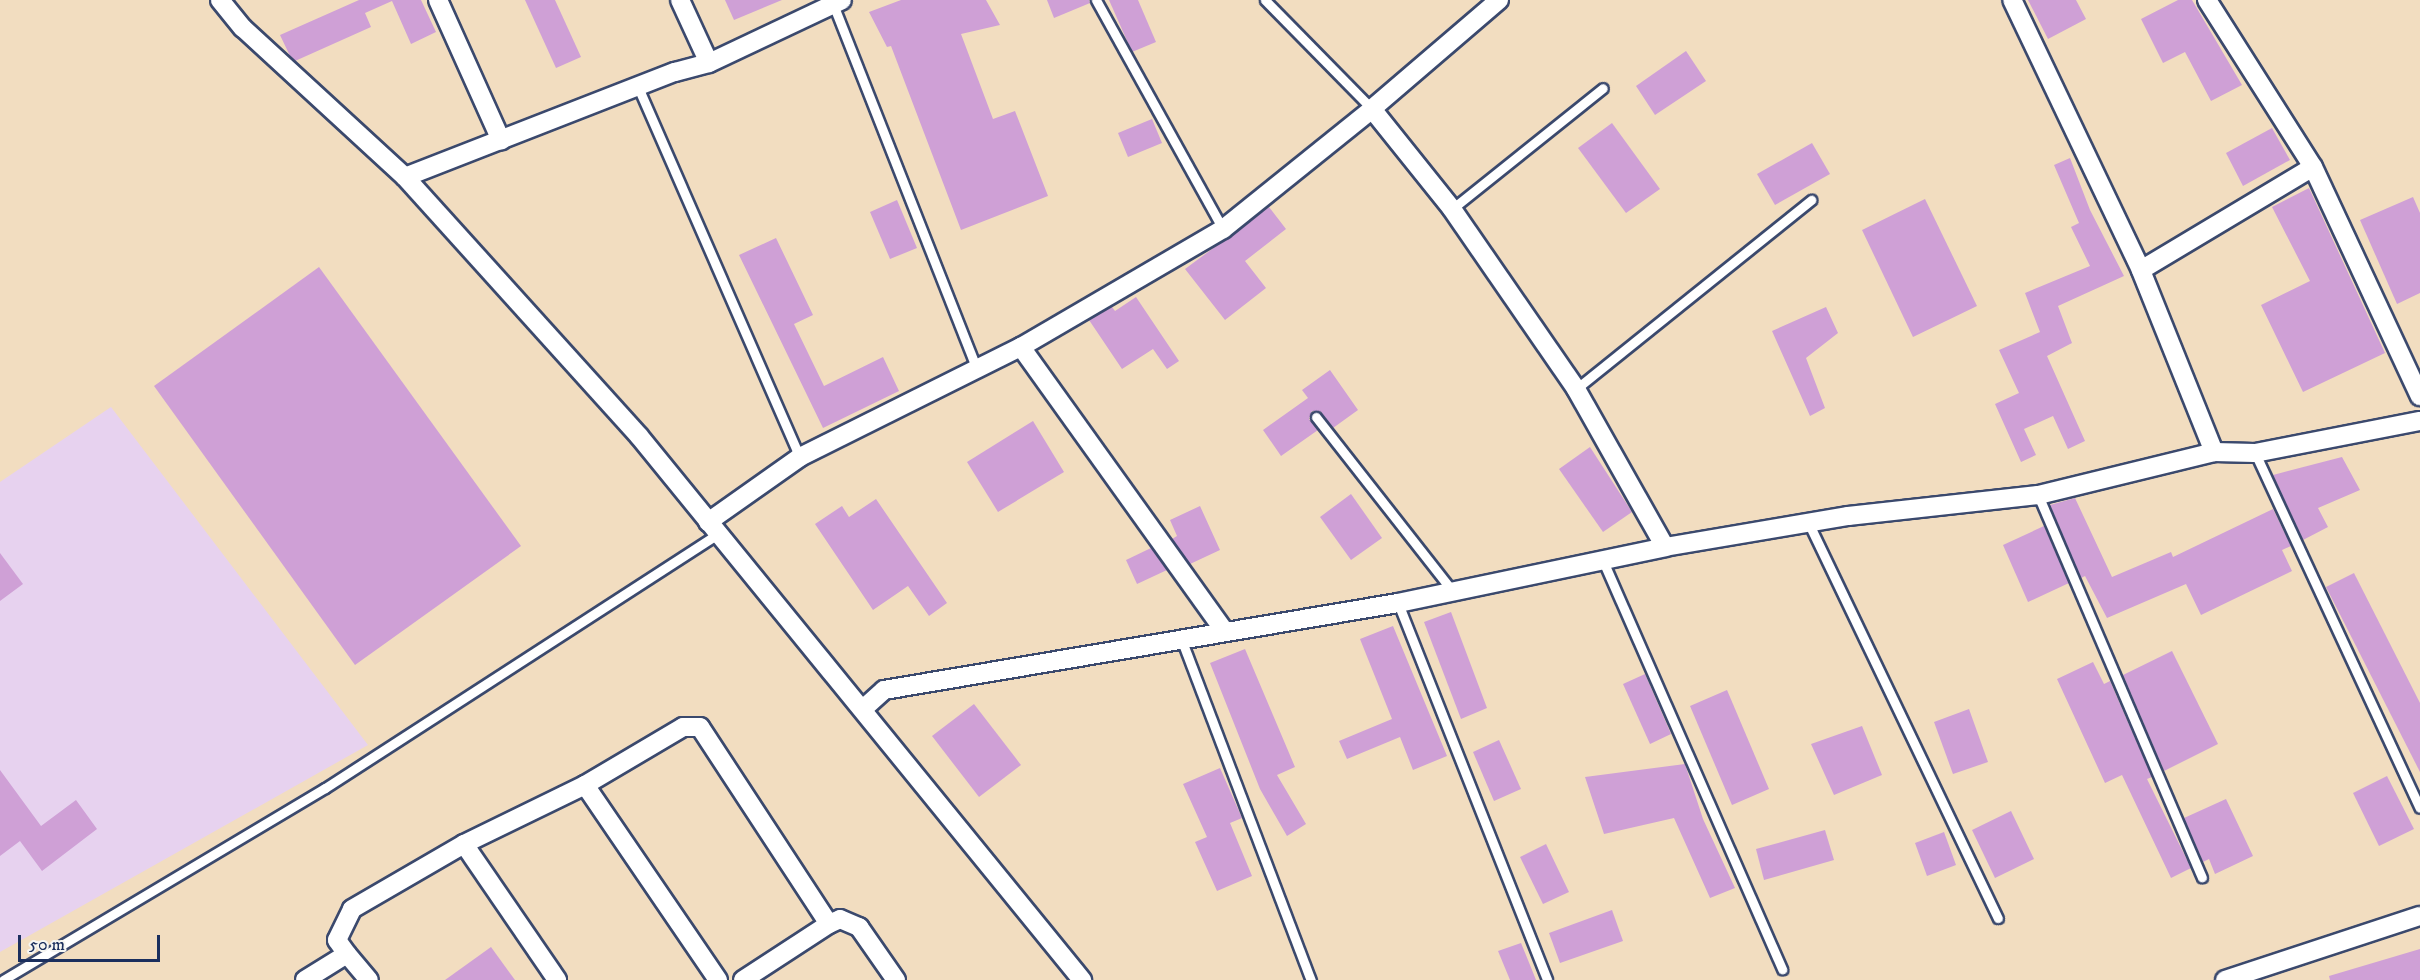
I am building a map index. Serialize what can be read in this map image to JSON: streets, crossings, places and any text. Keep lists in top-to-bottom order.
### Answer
{
  "scale_bar": "50 m"
}
